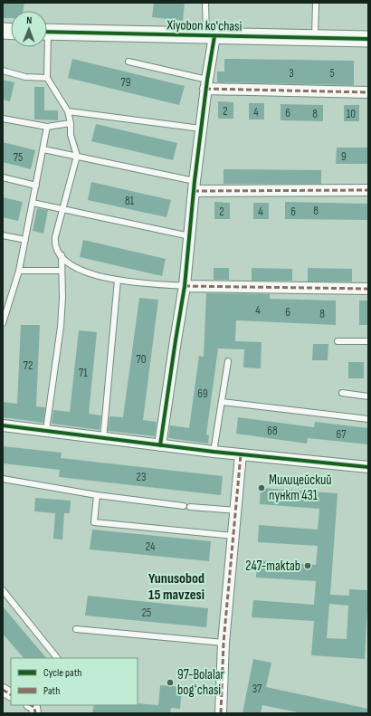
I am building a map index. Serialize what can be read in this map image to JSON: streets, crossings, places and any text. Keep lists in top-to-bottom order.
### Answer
{
  "streets": {
    "street": ["Xiyobon ko'chasi"]
  },
  "districts": ["Yunusobod 15 mavzesi"],
  "places": ["Милицейский пункт 431", "247-maktab", "97-Bolalar bogʻchasi"],
  "house_numbers": [
    "3",
    "5",
    "79",
    "2",
    "4",
    "6",
    "8",
    "10",
    "9",
    "75",
    "81",
    "8",
    "2",
    "4",
    "6",
    "4",
    "6",
    "8",
    "70",
    "72",
    "71",
    "69",
    "68",
    "67",
    "23",
    "24",
    "25",
    "37"
  ],
  "legend": ["Cycle path", "Path"],
  "north": "top"
}
